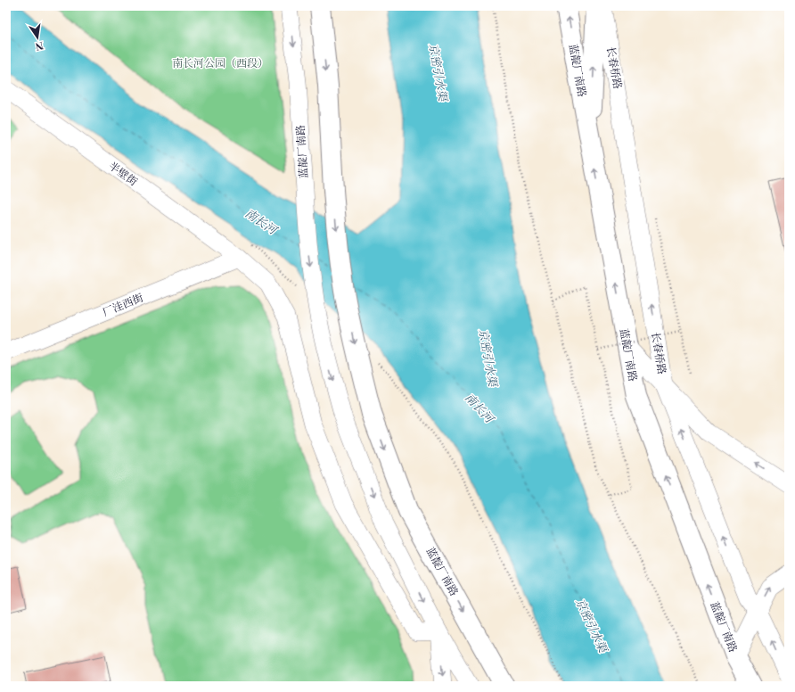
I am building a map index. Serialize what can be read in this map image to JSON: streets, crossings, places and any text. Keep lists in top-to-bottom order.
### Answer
{
  "streets": {
    "highway": ["蓝靛厂南路"],
    "street": ["长春桥路", "半壁街", "厂洼西街"]
  },
  "crossings": [
    ["蓝靛厂南路", "半壁街"],
    ["半壁街", "厂洼西街"]
  ],
  "one_way": ["长春桥路"],
  "water": ["京密引水渠", "南长河"],
  "parks": ["南长河公园（西段）"],
  "north": "bottom"
}
